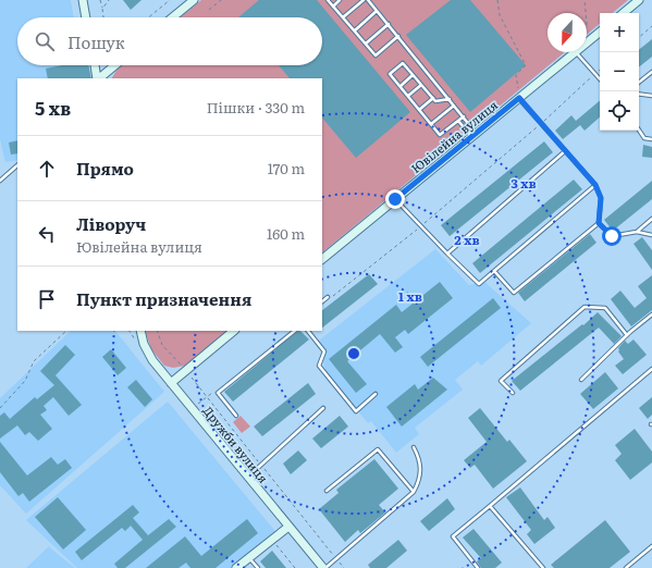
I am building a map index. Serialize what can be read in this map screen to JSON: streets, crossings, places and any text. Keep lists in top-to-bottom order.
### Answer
{
  "streets": {
    "street": ["Ювілейна вулиця", "Дружби вулиця"]
  },
  "north": "bottom",
  "page": {
    "map_buttons": ["+", "−"],
    "search": "Пошук",
    "heading": ["5 хв", "Пішки · 330 m"],
    "list": [
      ["Прямо", "170 m"],
      ["Ліворуч", "Ювілейна вулиця", "160 m"],
      "Пункт призначення"
    ]
  },
  "rings": ["3 хв", "2 хв", "1 хв"]
}
